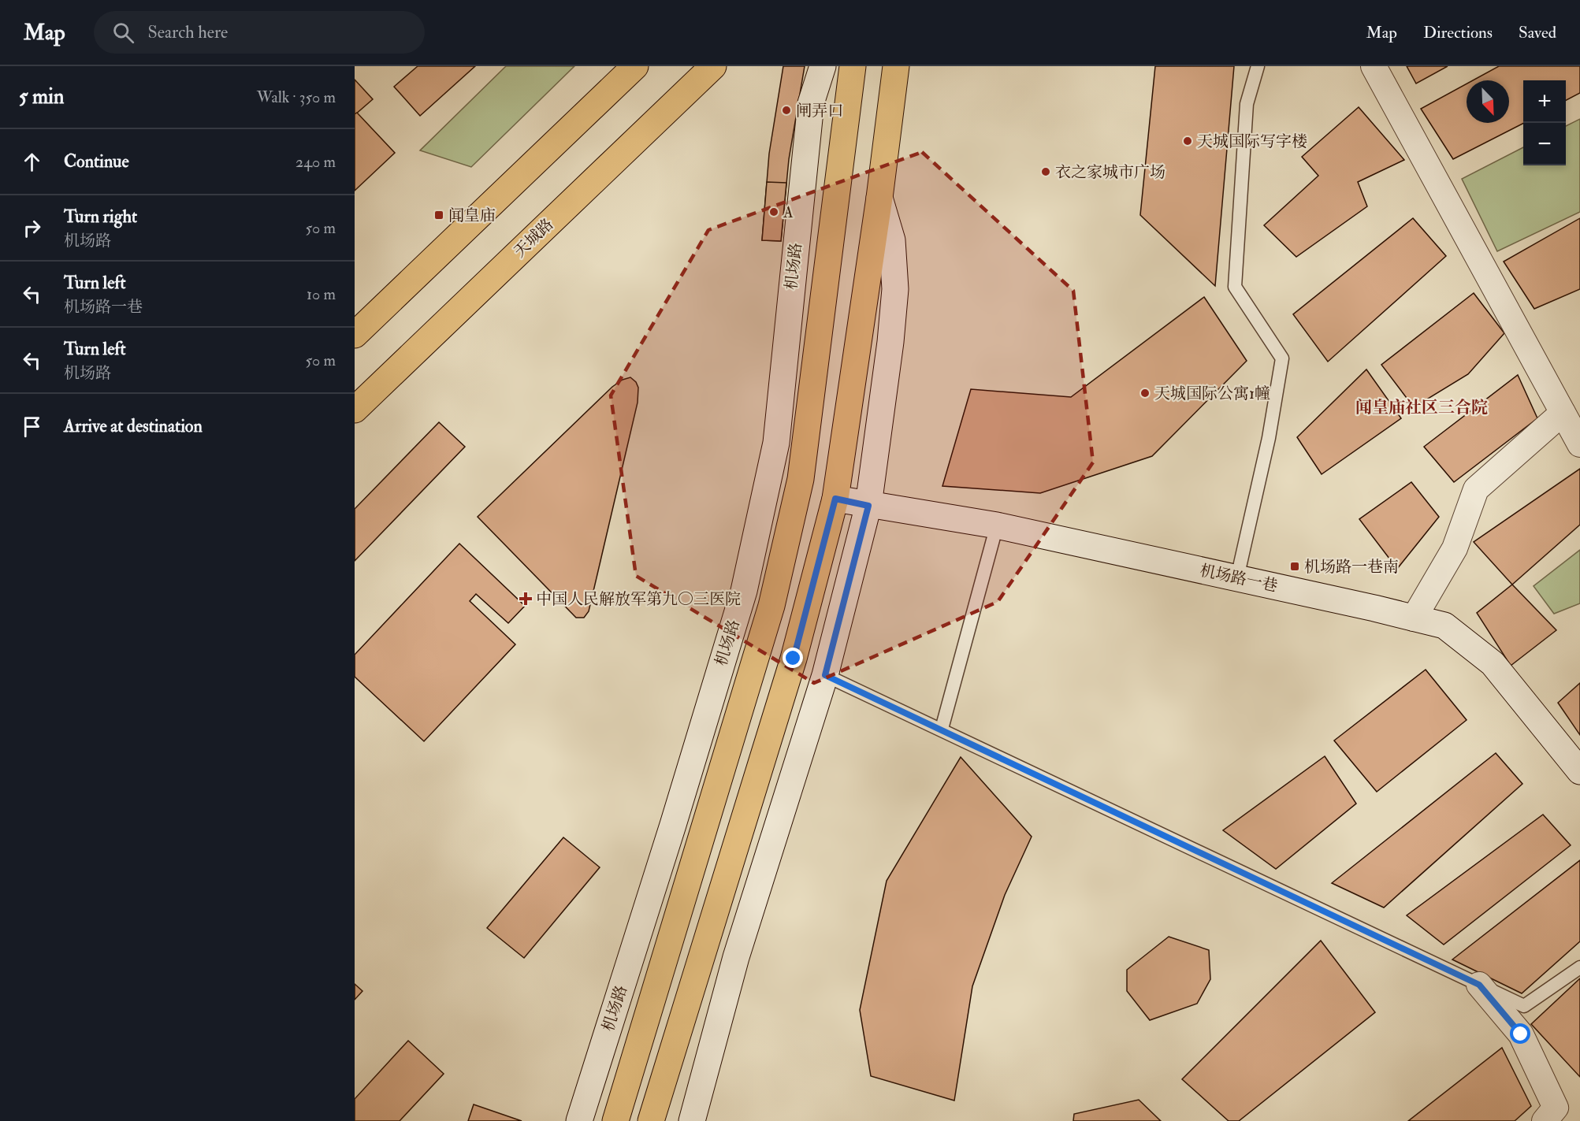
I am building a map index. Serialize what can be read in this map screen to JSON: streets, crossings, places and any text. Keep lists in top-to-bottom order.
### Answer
{
  "streets": {
    "main road": ["天城路", "机场路", "机场路一巷"]
  },
  "districts": ["闻皇庙社区三合院"],
  "places": {
    "other": [
      "闸弄口",
      "天城国际写字楼",
      "衣之家城市广场",
      "A",
      "天城国际公寓1幢"
    ],
    "transit": ["闻皇庙", "机场路一巷南"],
    "health": ["中国人民解放军第九〇三医院"]
  },
  "north": "bottom right",
  "page": {
    "header": "Map",
    "search": "Search here",
    "nav": ["Map", "Directions", "Saved"],
    "heading": ["5 min", "Walk · 350 m"],
    "map_buttons": ["+", "−"],
    "list": [
      ["Continue", "240 m"],
      ["Turn right", "机场路", "50 m"],
      ["Turn left", "机场路一巷", "10 m"],
      ["Turn left", "机场路", "50 m"],
      "Arrive at destination"
    ]
  }
}
